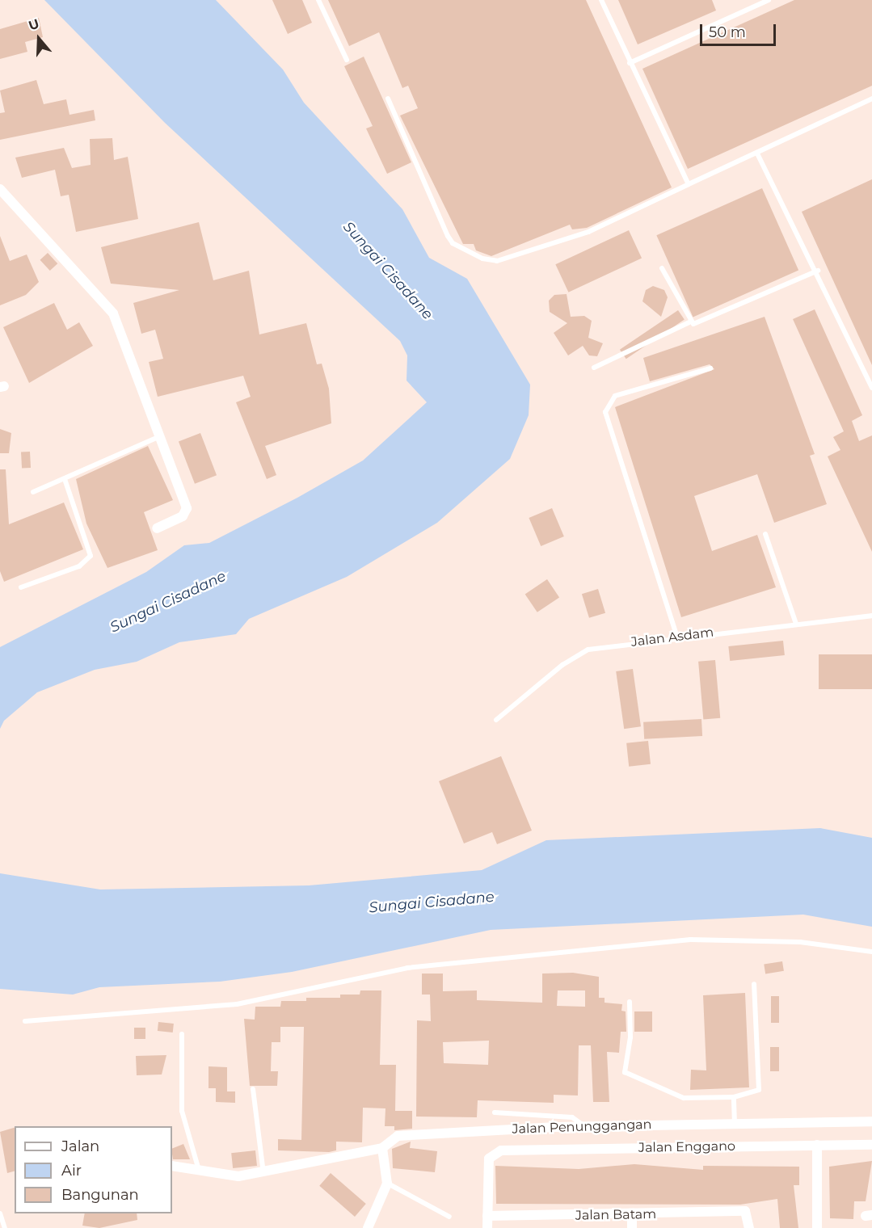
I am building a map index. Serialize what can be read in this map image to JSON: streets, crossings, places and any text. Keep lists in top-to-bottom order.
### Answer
{
  "streets": {
    "street": ["Jalan Penunggangan", "Jalan Enggano", "Jalan Batam"],
    "lane": ["Jalan Asdam"]
  },
  "crossings": [
    ["Jalan Enggano", "Jalan Batam"]
  ],
  "water": ["Sungai Cisadane"],
  "legend": ["Jalan", "Air", "Bangunan"],
  "scale_bar": "50 m",
  "north": "top"
}
